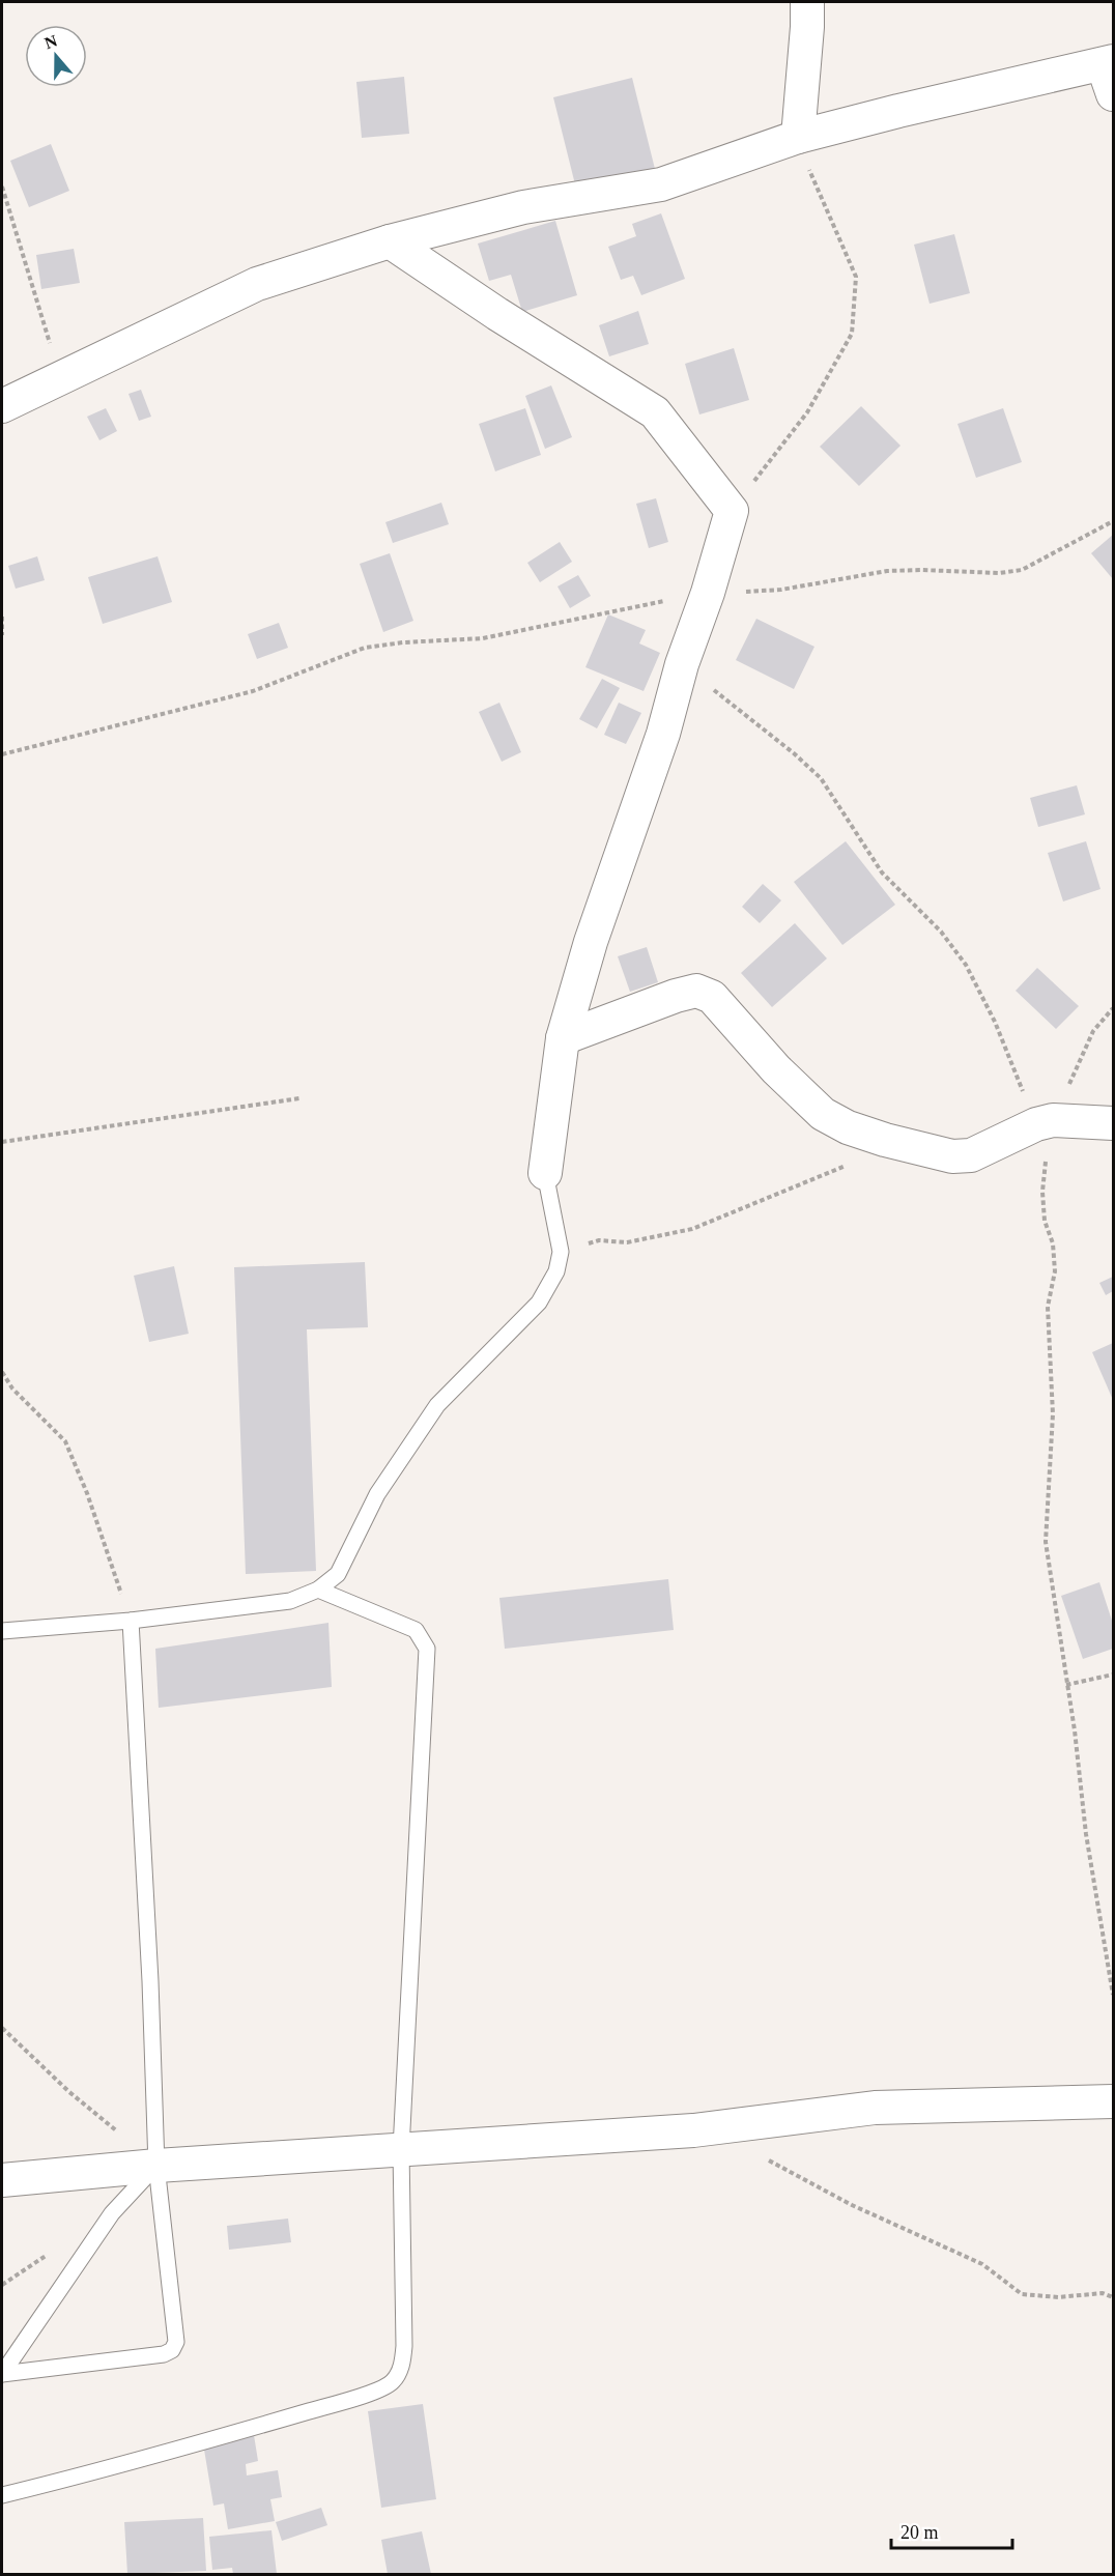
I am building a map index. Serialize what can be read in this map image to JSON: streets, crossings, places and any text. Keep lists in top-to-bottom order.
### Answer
{
  "scale_bar": "20 m",
  "north": "top"
}
